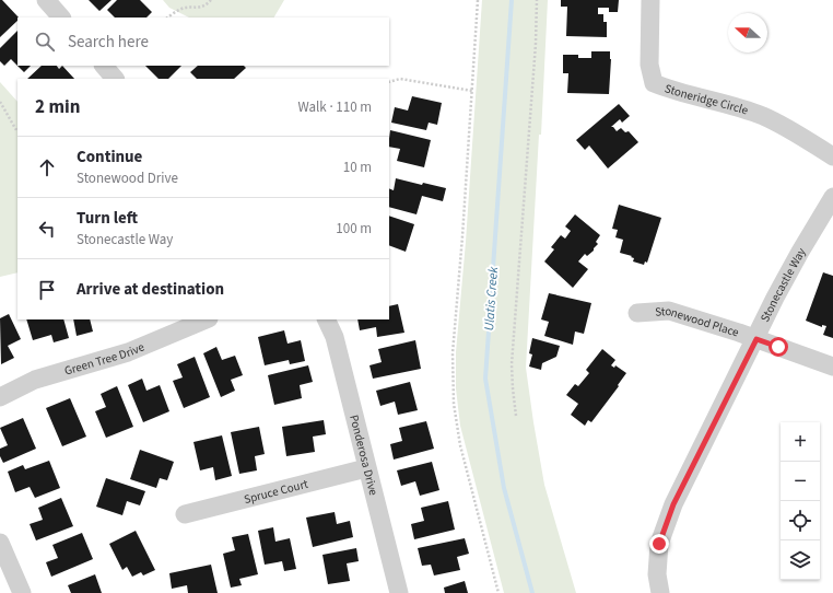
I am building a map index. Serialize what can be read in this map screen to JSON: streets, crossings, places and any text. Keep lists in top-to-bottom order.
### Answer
{
  "streets": {
    "street": [
      "Stoneridge Circle",
      "Stonecastle Way",
      "Stonewood Place",
      "Green Tree Drive",
      "Ponderosa Drive",
      "Spruce Court"
    ]
  },
  "crossings": [
    ["Stonecastle Way", "Stonewood Place"],
    ["Ponderosa Drive", "Spruce Court"]
  ],
  "water": ["Ulatis Creek"],
  "north": "left",
  "page": {
    "search": "Search here",
    "heading": ["2 min", "Walk · 110 m"],
    "list": [
      ["Continue", "Stonewood Drive", "10 m"],
      ["Turn left", "Stonecastle Way", "100 m"],
      "Arrive at destination"
    ],
    "map_buttons": ["+", "−"]
  }
}
